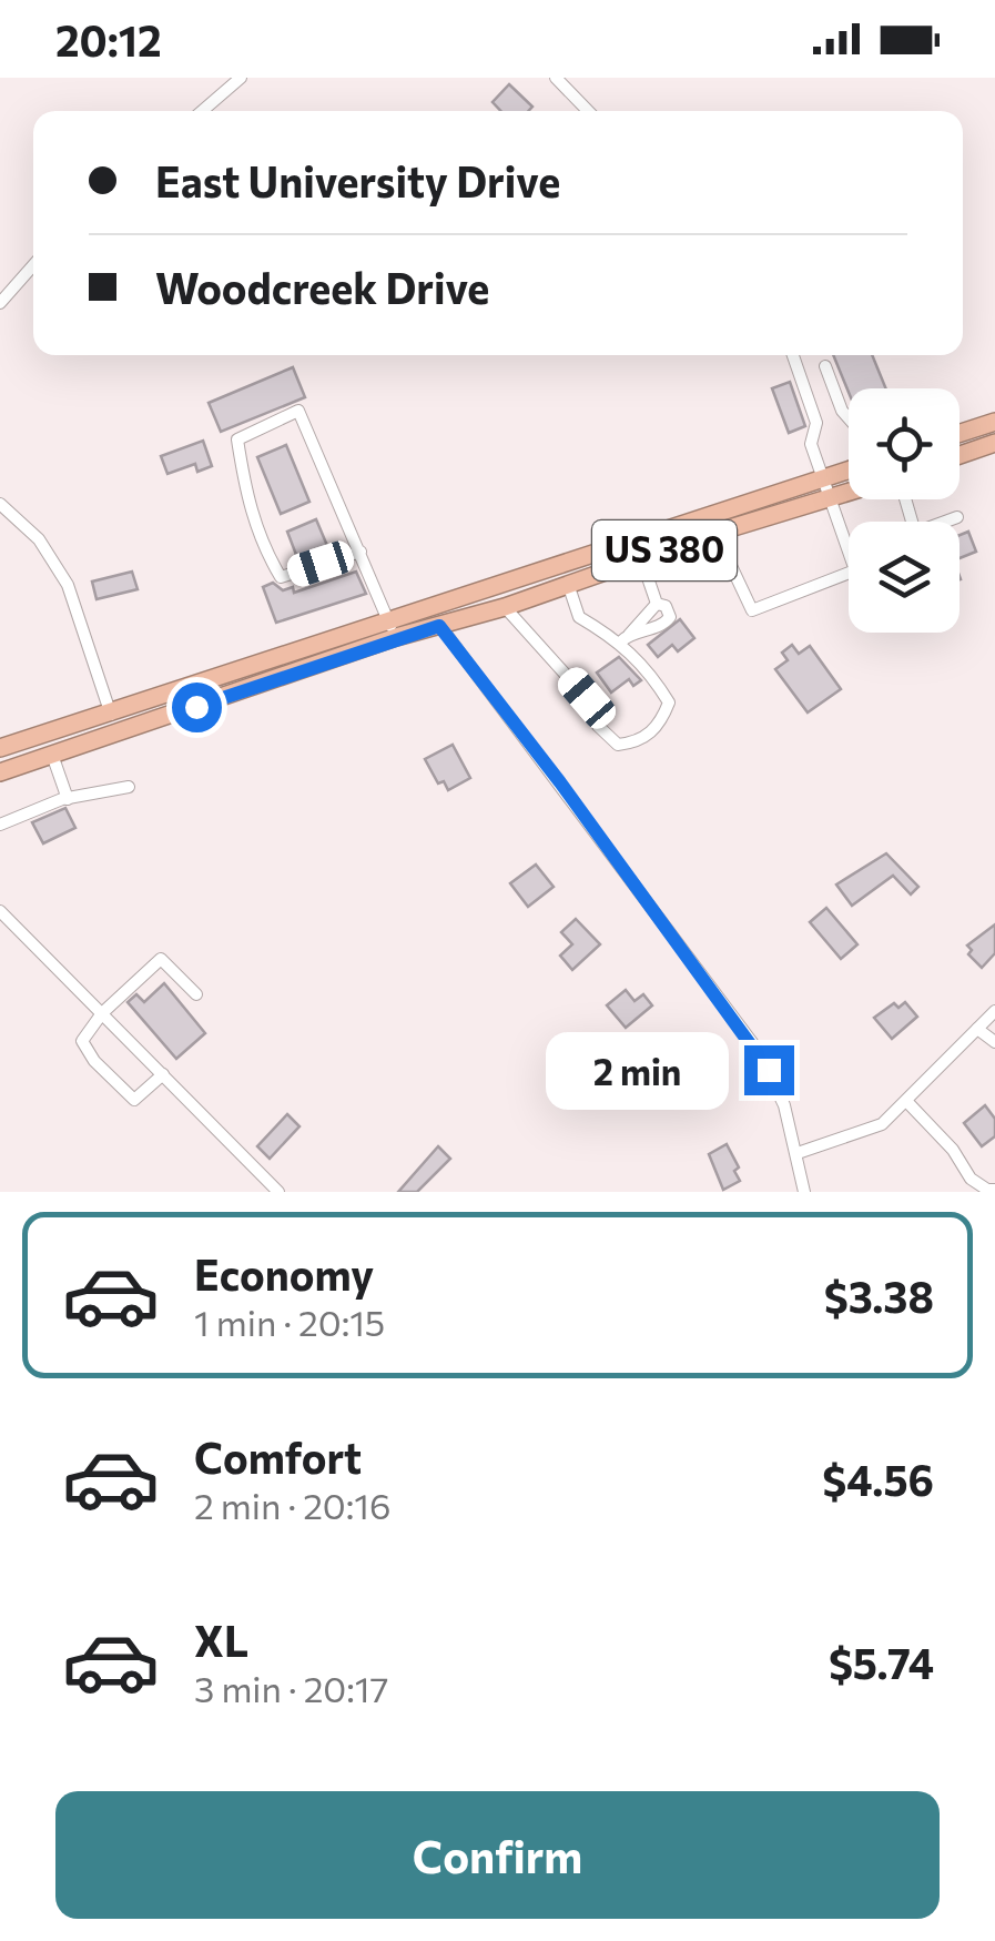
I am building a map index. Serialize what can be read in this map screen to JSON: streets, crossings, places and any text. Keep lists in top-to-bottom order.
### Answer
{
  "streets": {
    "highway": ["US 380"]
  },
  "page": {
    "status": "20:12",
    "banner": ["East University Drive", "Woodcreek Drive"],
    "bubble": "2 min",
    "list": [
      {
        "name": "Economy",
        "note": "1 min · 20:15",
        "value": "$3.38"
      },
      {
        "name": "Comfort",
        "note": "2 min · 20:16",
        "value": "$4.56"
      },
      {
        "name": "XL",
        "note": "3 min · 20:17",
        "value": "$5.74"
      }
    ],
    "buttons": "Confirm"
  }
}
